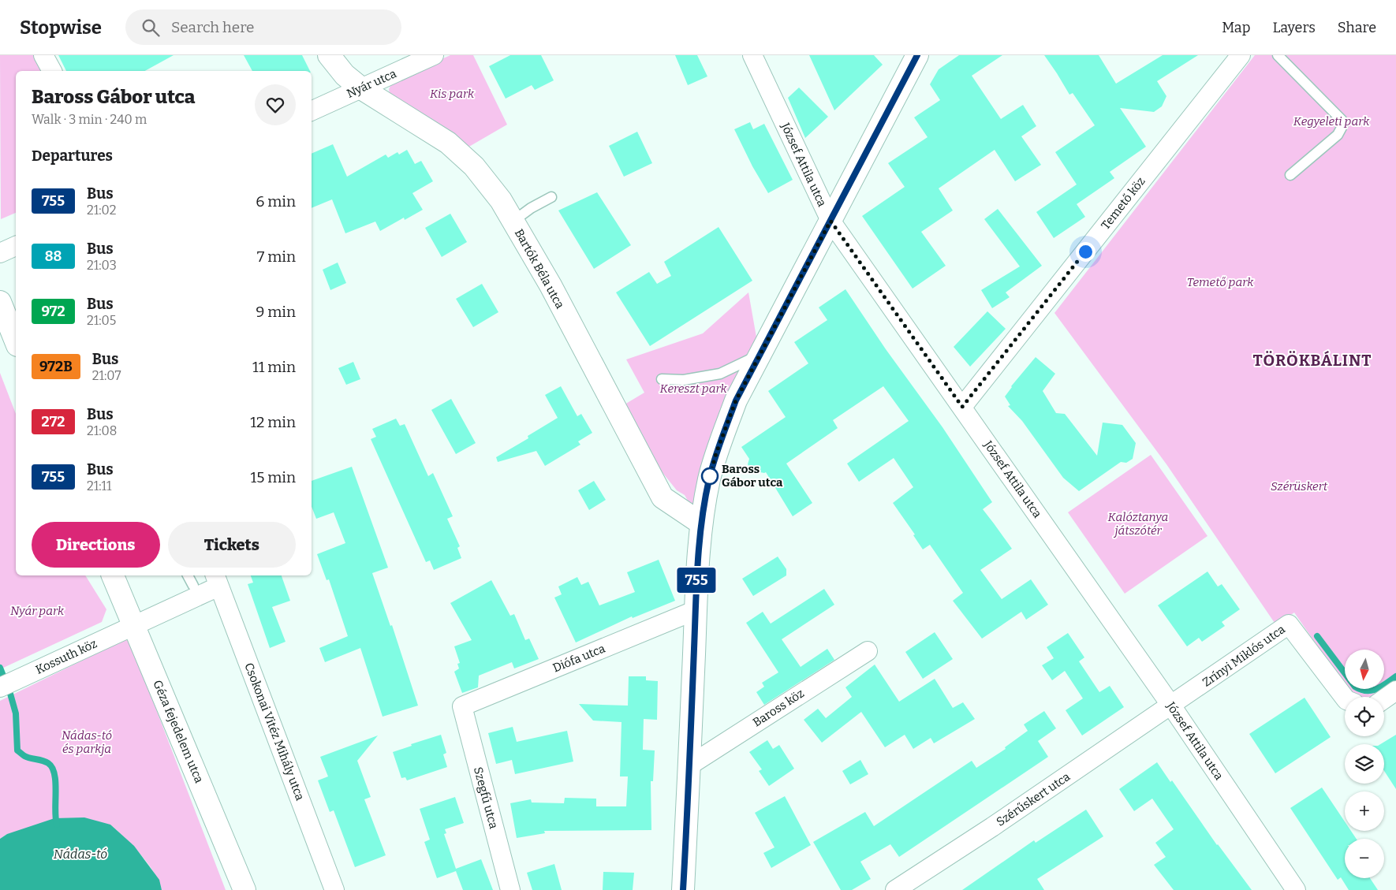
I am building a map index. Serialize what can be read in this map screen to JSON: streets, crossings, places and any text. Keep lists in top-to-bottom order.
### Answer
{
  "streets": {
    "main road": ["Bartók Béla utca", "Géza fejedelem utca"],
    "street": [
      "Nyár utca",
      "József Attila utca",
      "Temető köz",
      "Zrínyi Miklós utca",
      "Kossuth köz",
      "Diófa utca",
      "Baross köz",
      "Csokonai Vitéz Mihály utca",
      "Szegfű utca",
      "Szérűskert utca"
    ]
  },
  "crossings": [
    ["Nyár utca", "Bartók Béla utca"],
    ["József Attila utca", "Temető köz"],
    ["József Attila utca", "Zrínyi Miklós utca"],
    ["József Attila utca", "Szérűskert utca"],
    ["Zrínyi Miklós utca", "Szérűskert utca"],
    ["Kossuth köz", "Géza fejedelem utca"],
    ["Kossuth köz", "Csokonai Vitéz Mihály utca"],
    ["Diófa utca", "Szegfű utca"]
  ],
  "districts": ["TÖRÖKBÁLINT"],
  "water": ["Nádas-tó"],
  "parks": [
    "Kis park",
    "Kegyeleti park",
    "Temető park",
    "Kereszt park",
    "Szérüskert",
    "Kalóztanya játszótér",
    "Nyár park",
    "Nádas-tó és parkja"
  ],
  "places": ["Baross Gábor utca"],
  "lines": ["bus line 755"],
  "north": "bottom",
  "page": {
    "header": "Stopwise",
    "search": "Search here",
    "nav": ["Map", "Layers", "Share"],
    "on_map": "755",
    "heading": [
      ["Baross Gábor utca", "Walk · 3 min · 240 m"],
      "Departures"
    ],
    "list": [
      {
        "mark": "755",
        "name": "Bus",
        "note": "21:02",
        "value": "6 min"
      },
      {
        "mark": "88",
        "name": "Bus",
        "note": "21:03",
        "value": "7 min"
      },
      {
        "mark": "972",
        "name": "Bus",
        "note": "21:05",
        "value": "9 min"
      },
      {
        "mark": "972B",
        "name": "Bus",
        "note": "21:07",
        "value": "11 min"
      },
      {
        "mark": "272",
        "name": "Bus",
        "note": "21:08",
        "value": "12 min"
      },
      {
        "mark": "755",
        "name": "Bus",
        "note": "21:11",
        "value": "15 min"
      }
    ],
    "buttons": ["Directions", "Tickets"],
    "map_buttons": ["+", "−"]
  }
}
